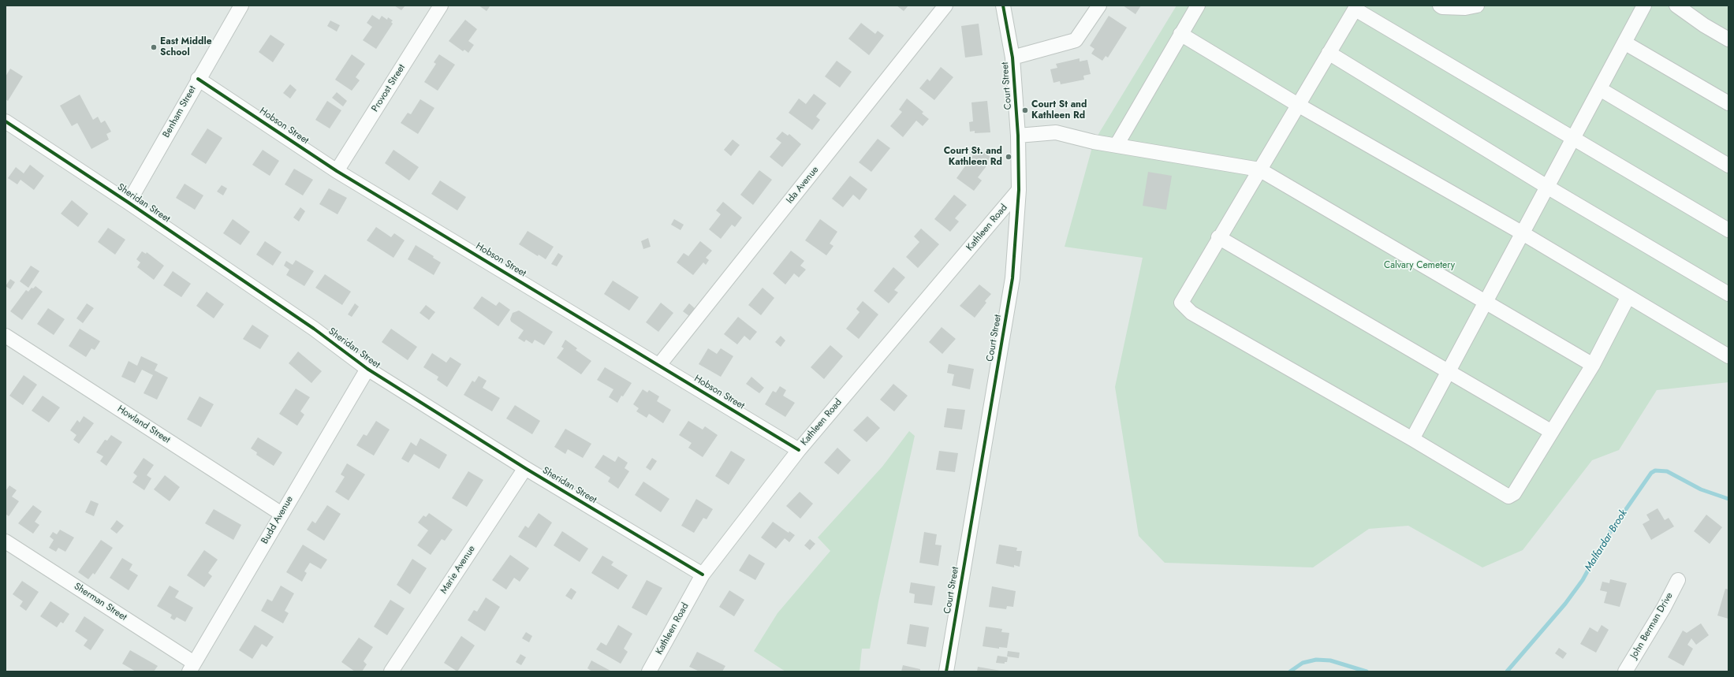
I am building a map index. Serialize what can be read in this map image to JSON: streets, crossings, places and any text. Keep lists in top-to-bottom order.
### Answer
{
  "streets": {
    "street": [
      "Court Street",
      "Provost Street",
      "Benham Street",
      "Hobson Street",
      "Ida Avenue",
      "Sheridan Street",
      "Kathleen Road",
      "Howland Street",
      "Budd Avenue",
      "Marie Avenue",
      "Sherman Street",
      "John Berman Drive"
    ]
  },
  "crossings": [
    ["Court Street", "Kathleen Road"],
    ["Provost Street", "Hobson Street"],
    ["Benham Street", "Hobson Street"],
    ["Benham Street", "Sheridan Street"],
    ["Hobson Street", "Ida Avenue"],
    ["Hobson Street", "Kathleen Road"],
    ["Sheridan Street", "Kathleen Road"],
    ["Sheridan Street", "Budd Avenue"],
    ["Sheridan Street", "Marie Avenue"],
    ["Howland Street", "Budd Avenue"],
    ["Budd Avenue", "Sherman Street"]
  ],
  "water": ["Malfardar Brook"],
  "parks": ["Calvary Cemetery"],
  "places": ["East Middle School", "Court St and Kathleen Rd", "Court St. and Kathleen Rd"]
}
